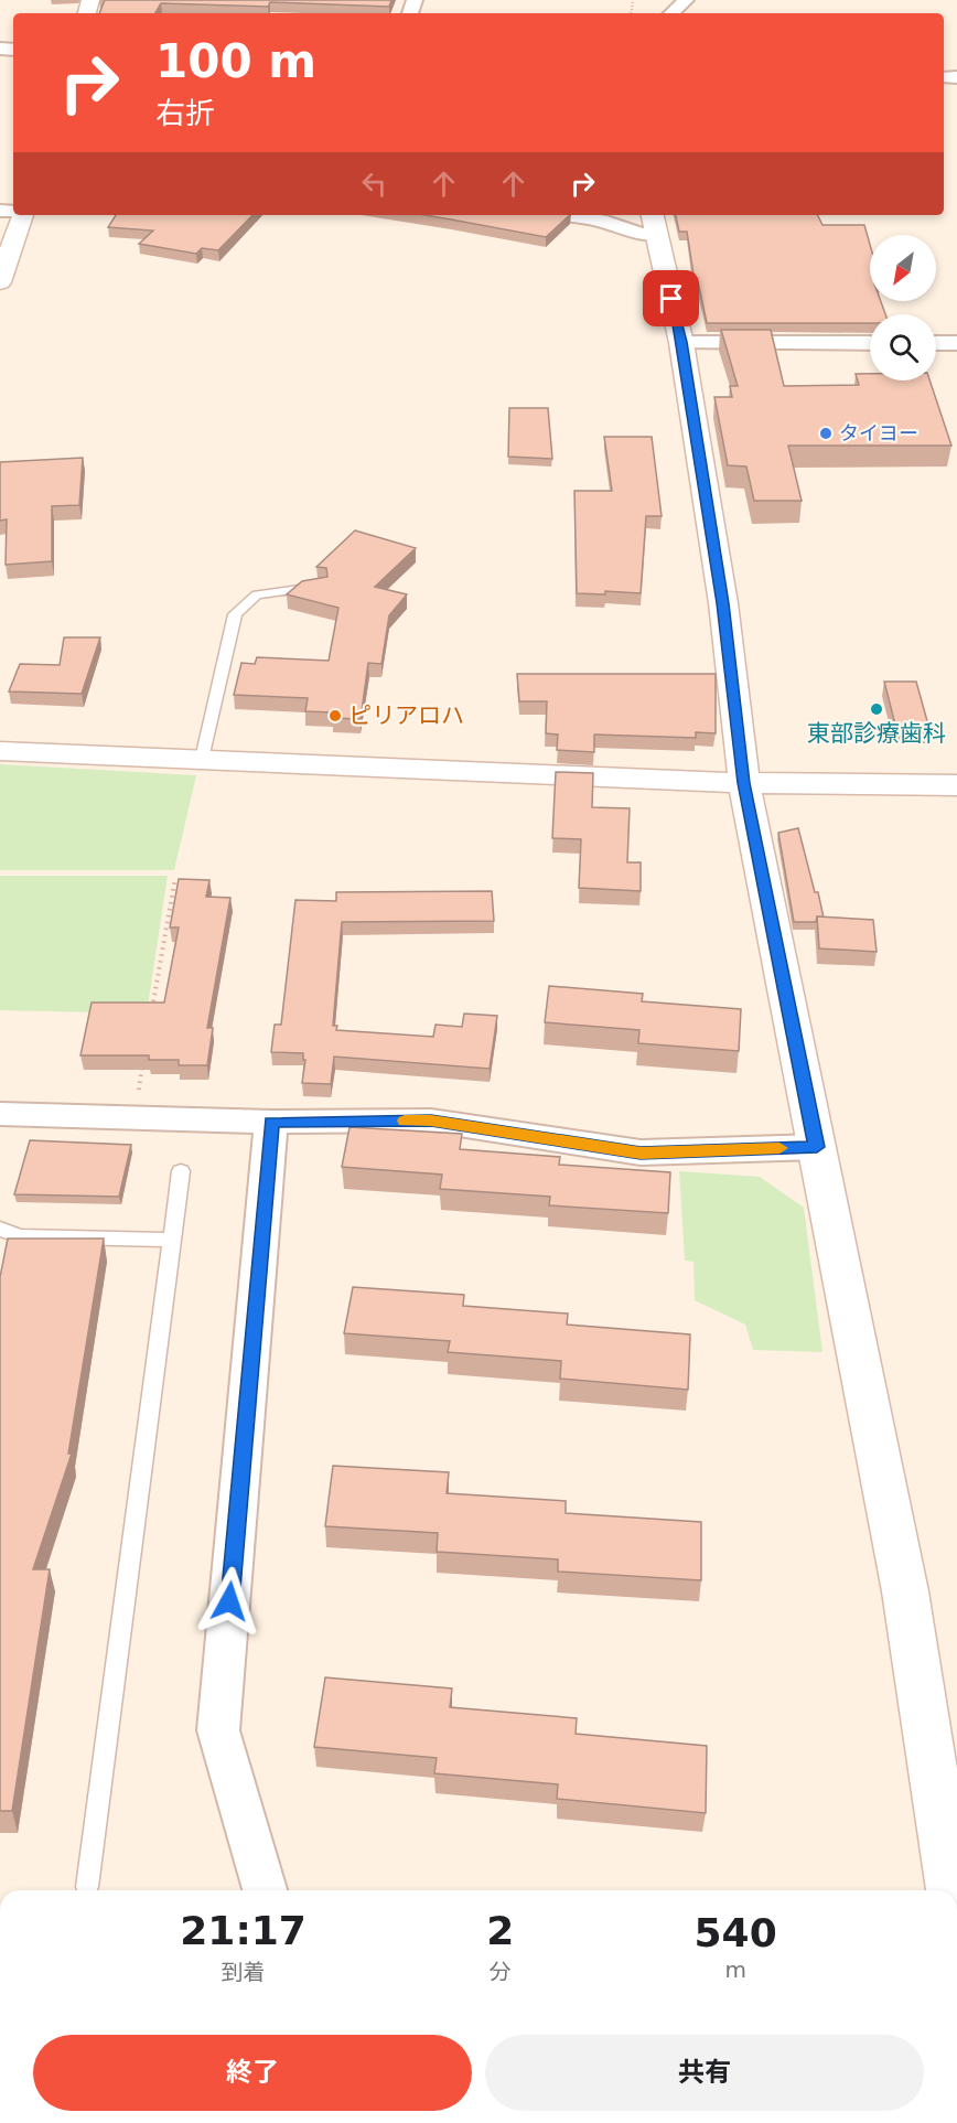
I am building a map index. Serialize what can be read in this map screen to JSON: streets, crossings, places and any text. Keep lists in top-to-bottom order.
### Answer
{
  "places": ["タイヨー", "東部診療歯科", "ピリアロハ"],
  "north": "bottom left",
  "page": {
    "turn": ["100 m", "右折"],
    "eta": [
      "21:17",
      "到着",
      "2",
      "分",
      "540",
      "m"
    ],
    "buttons": ["終了", "共有"]
  }
}
